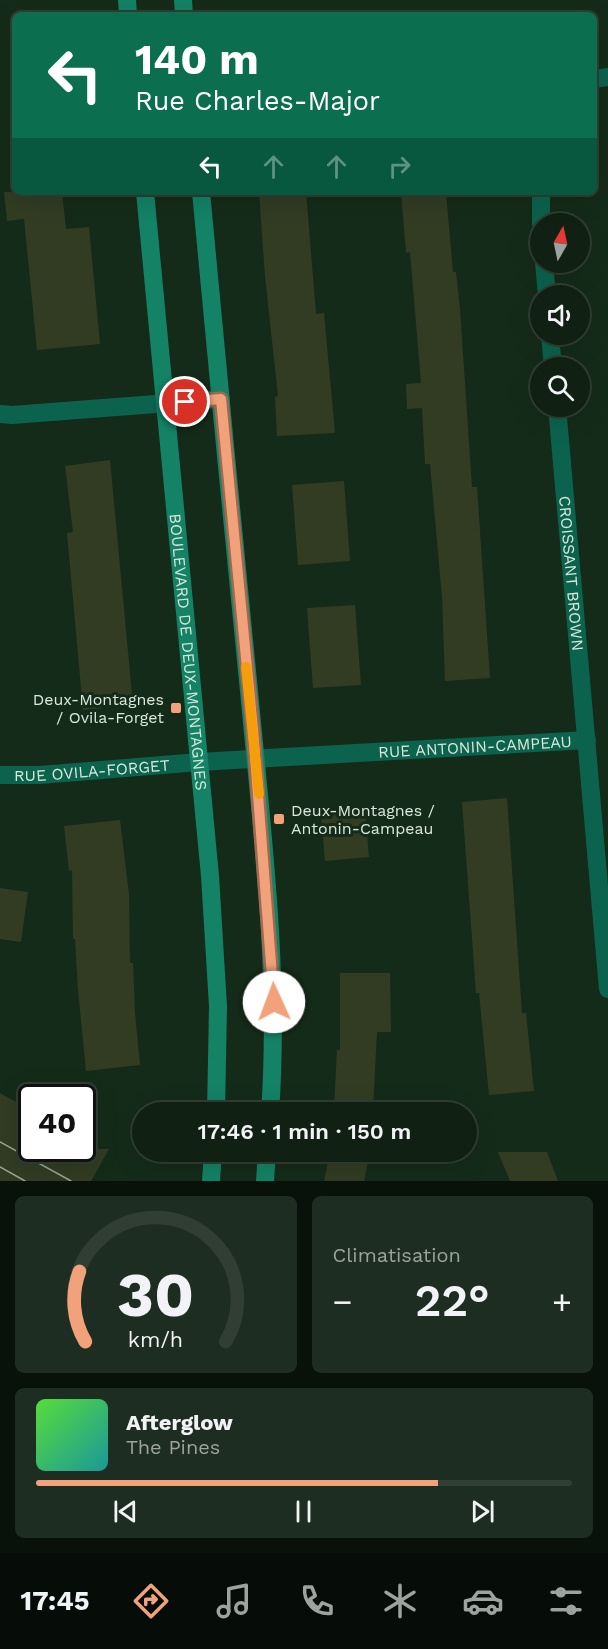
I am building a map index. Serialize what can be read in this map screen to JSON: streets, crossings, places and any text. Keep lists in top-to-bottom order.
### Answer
{
  "streets": {
    "street": [
      "CROISSANT BROWN",
      "BOULEVARD DE DEUX-MONTAGNES",
      "RUE ANTONIN-CAMPEAU",
      "RUE OVILA-FORGET"
    ]
  },
  "crossings": [
    ["CROISSANT BROWN", "RUE ANTONIN-CAMPEAU"],
    ["BOULEVARD DE DEUX-MONTAGNES", "RUE OVILA-FORGET"],
    ["RUE ANTONIN-CAMPEAU", "RUE OVILA-FORGET"]
  ],
  "places": {
    "transit": ["Deux-Montagnes / Ovila-Forget", "Deux-Montagnes / Antonin-Campeau"]
  },
  "north": "top",
  "page": {
    "turn": ["140 m", "Rue Charles-Major"],
    "limit": "40",
    "trip": "17:46 · 1 min · 150 m",
    "tile": "Climatisation",
    "heat": ["−", "22°", "+"],
    "song": ["Afterglow", "The Pines"],
    "tabs": "17:45",
    "gauge": ["30", "km/h"]
  }
}
